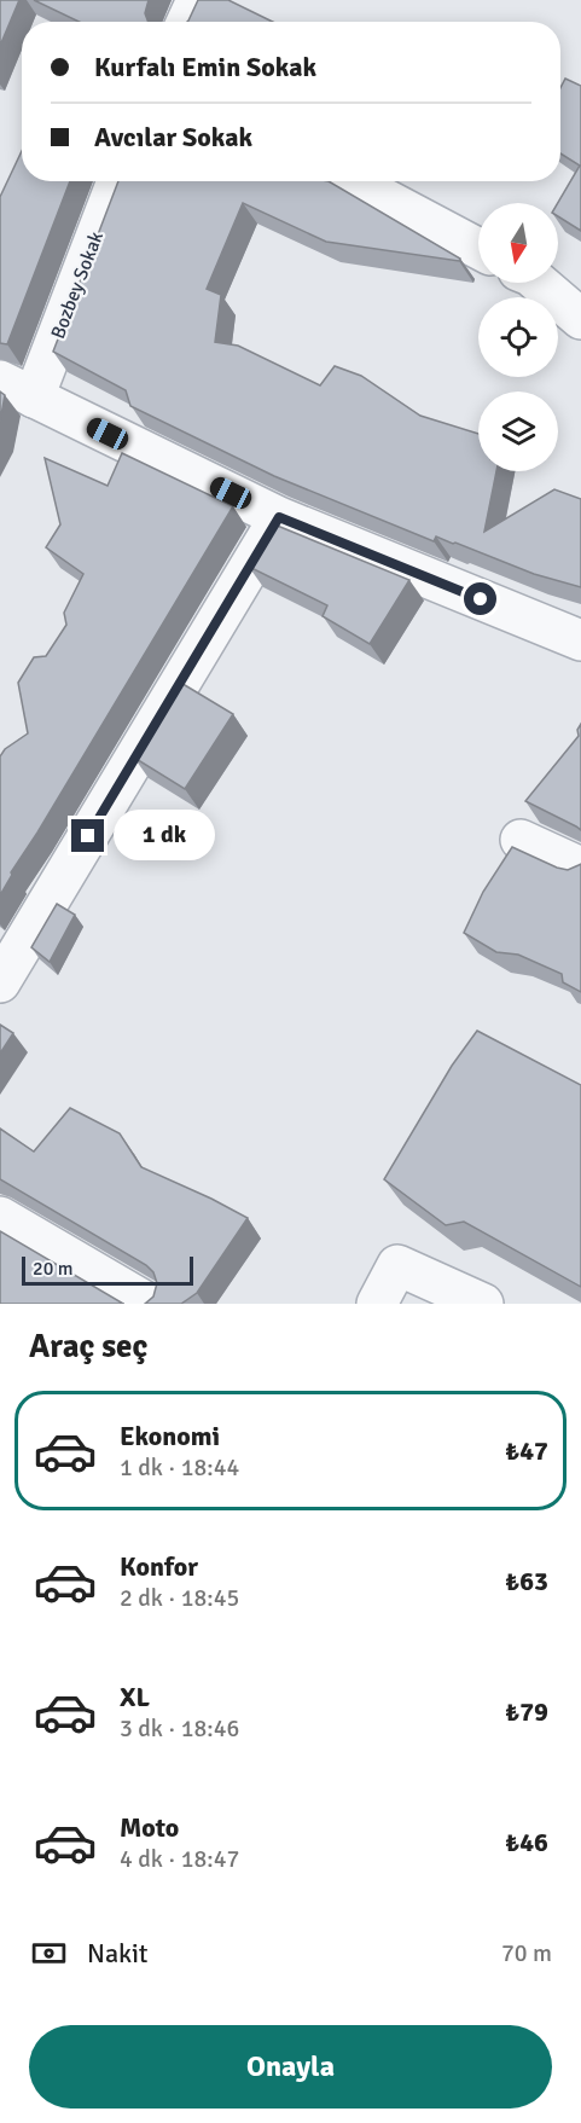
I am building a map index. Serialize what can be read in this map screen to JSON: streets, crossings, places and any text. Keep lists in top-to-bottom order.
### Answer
{
  "streets": {
    "street": ["Bozbey Sokak"]
  },
  "scale_bar": "20 m",
  "north": "bottom",
  "page": {
    "banner": ["Kurfalı Emin Sokak", "Avcılar Sokak"],
    "bubble": "1 dk",
    "scale": "20 m",
    "heading": "Araç seç",
    "list": [
      {
        "name": "Ekonomi",
        "note": "1 dk · 18:44",
        "value": "₺47"
      },
      {
        "name": "Konfor",
        "note": "2 dk · 18:45",
        "value": "₺63"
      },
      {
        "name": "XL",
        "note": "3 dk · 18:46",
        "value": "₺79"
      },
      {
        "name": "Moto",
        "note": "4 dk · 18:47",
        "value": "₺46"
      }
    ],
    "pay": ["Nakit", "70 m"],
    "buttons": "Onayla"
  }
}
